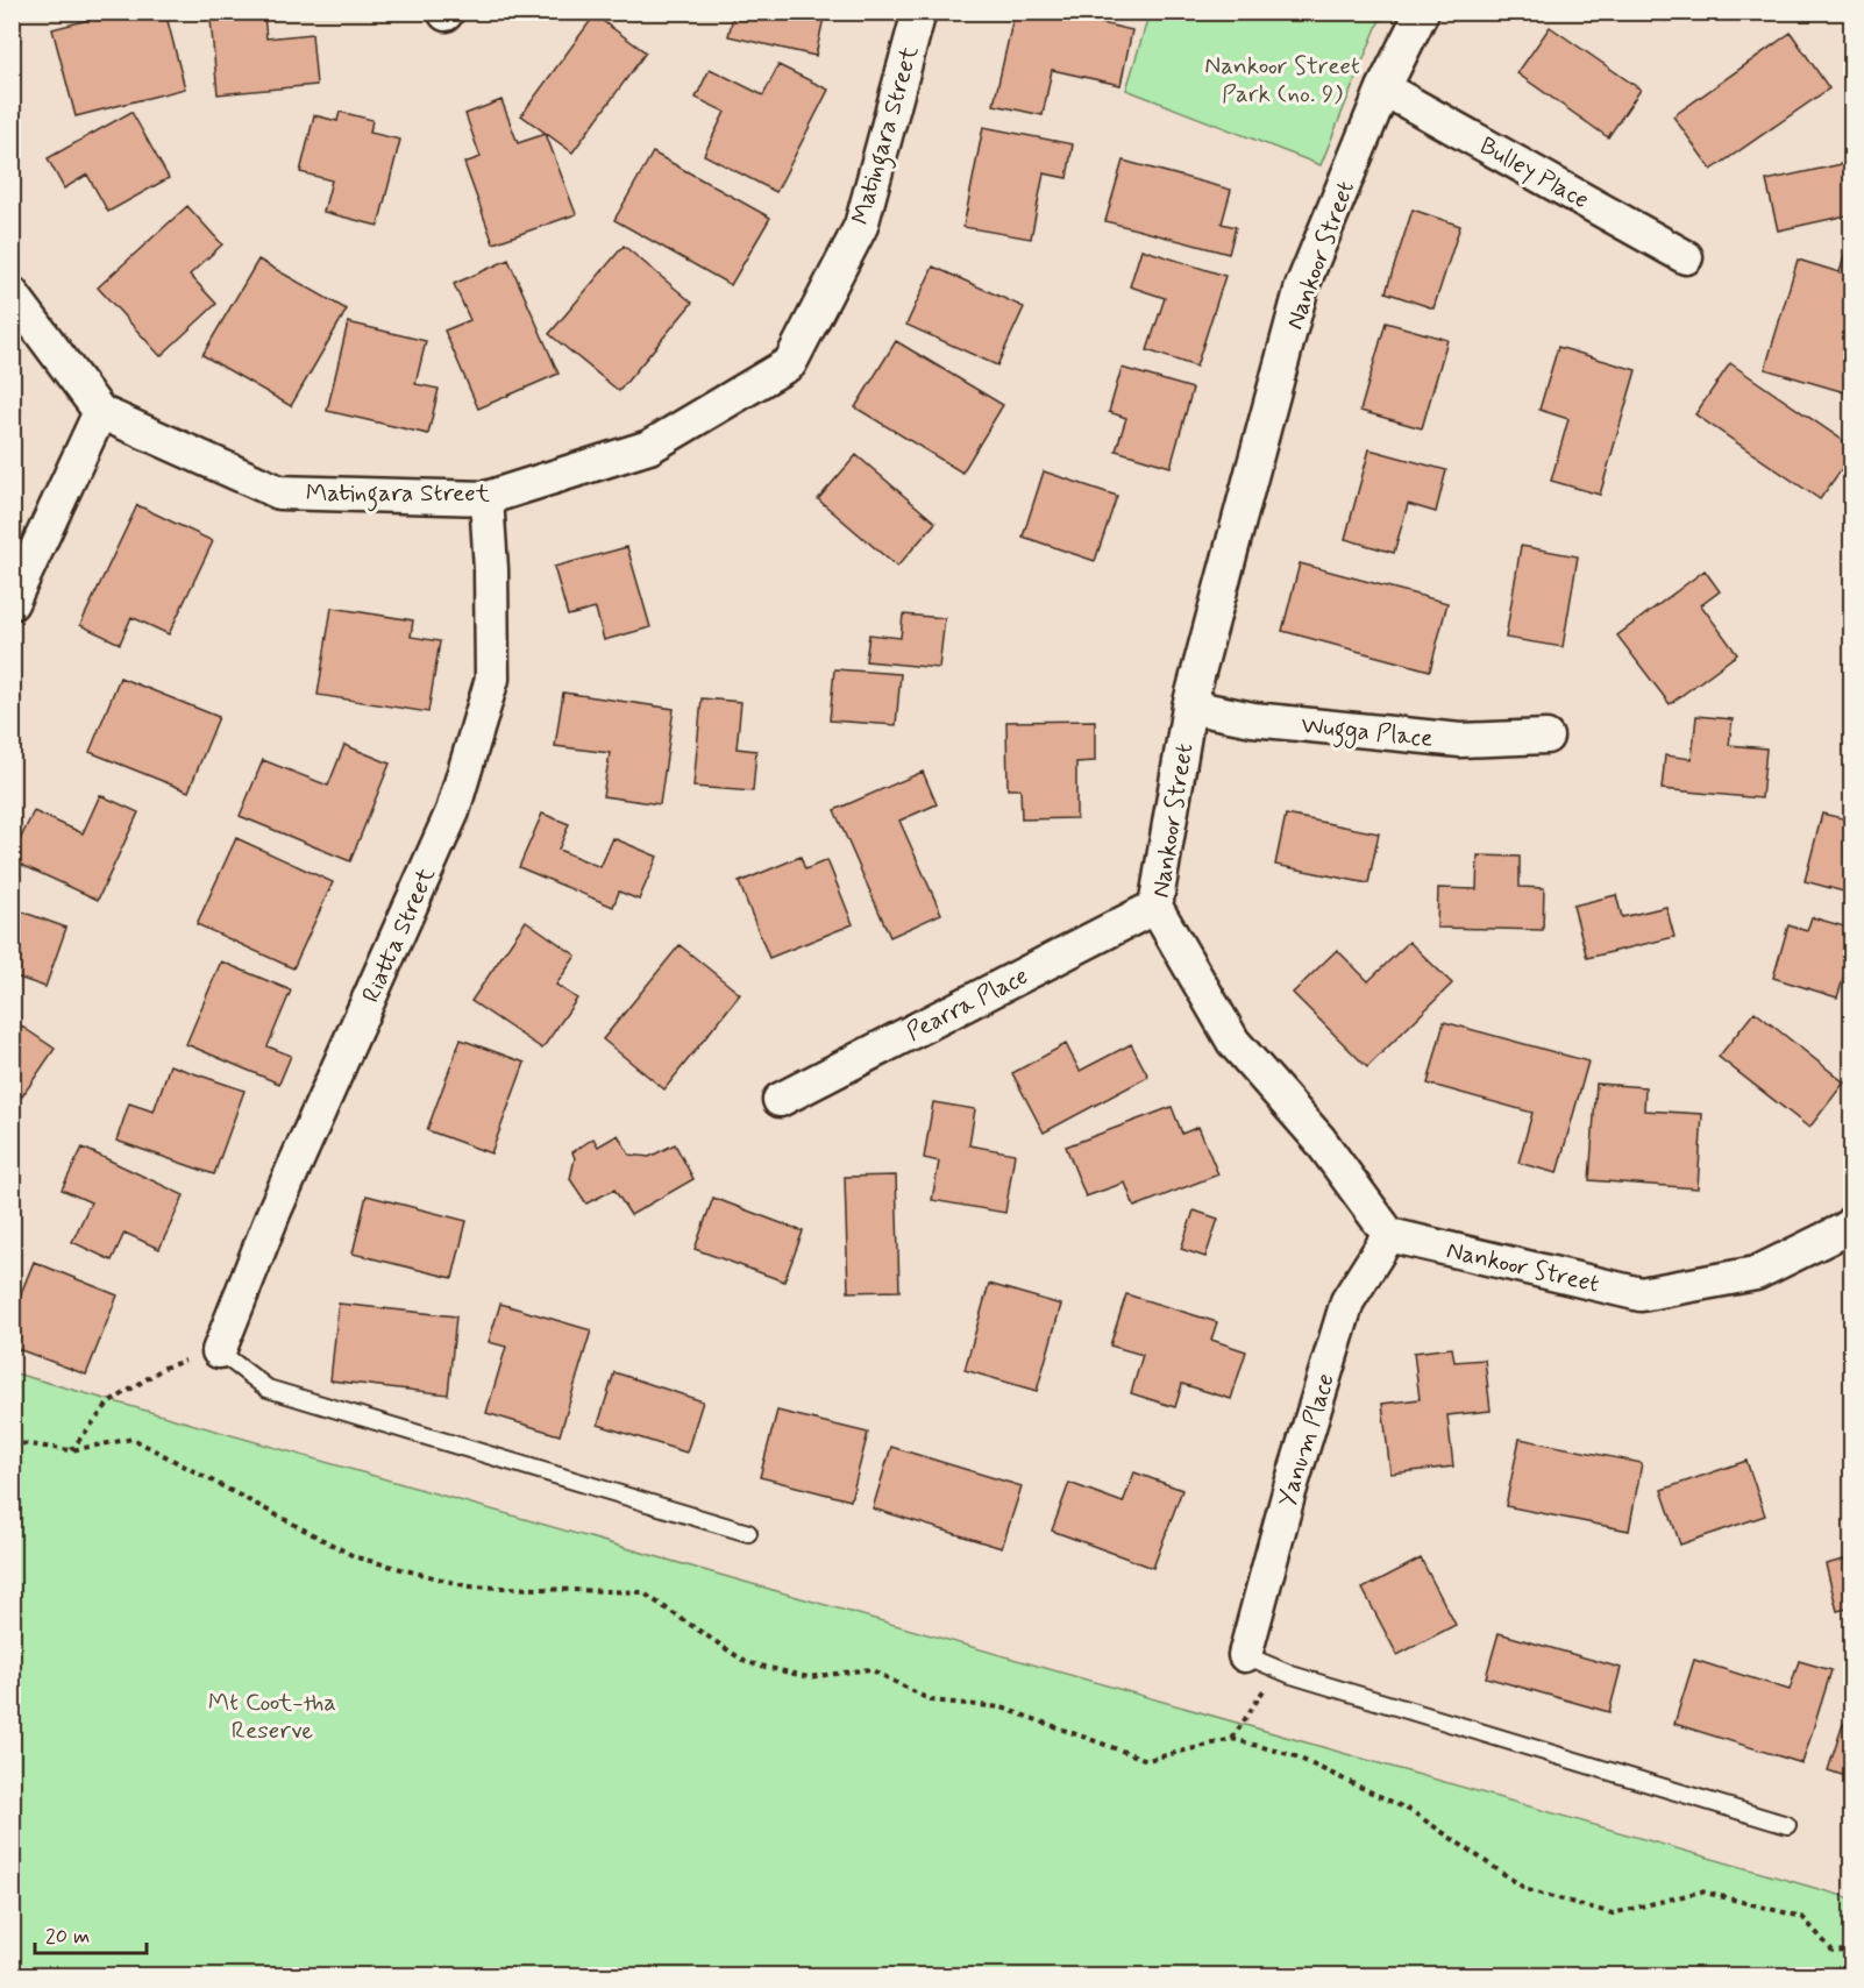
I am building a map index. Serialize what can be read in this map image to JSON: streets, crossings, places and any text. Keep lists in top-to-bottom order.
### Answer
{
  "streets": {
    "street": [
      "Matingara Street",
      "Bulley Place",
      "Nankoor Street",
      "Wugga Place",
      "Riatta Street",
      "Pearra Place",
      "Yanum Place"
    ]
  },
  "crossings": [
    ["Matingara Street", "Riatta Street"],
    ["Bulley Place", "Nankoor Street"],
    ["Nankoor Street", "Wugga Place"],
    ["Nankoor Street", "Pearra Place"],
    ["Nankoor Street", "Yanum Place"]
  ],
  "parks": ["Nankoor Street Park (no. 9)", "Mt Coot-tha Reserve"],
  "scale_bar": "20 m"
}
